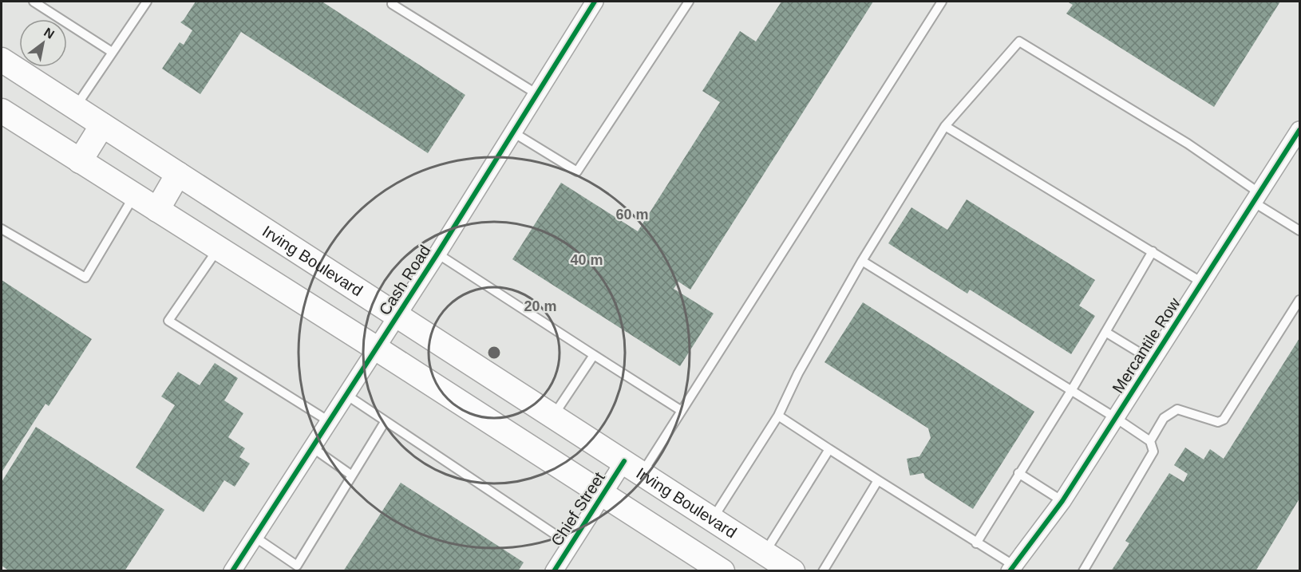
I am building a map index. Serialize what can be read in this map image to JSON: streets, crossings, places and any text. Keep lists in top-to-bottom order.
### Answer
{
  "streets": {
    "main road": ["Irving Boulevard"],
    "street": ["Cash Road", "Mercantile Row", "Chief Street"]
  },
  "crossings": [
    ["Irving Boulevard", "Cash Road"],
    ["Irving Boulevard", "Chief Street"]
  ],
  "north": "top right",
  "rings": ["60 m", "40 m", "20 m"]
}
